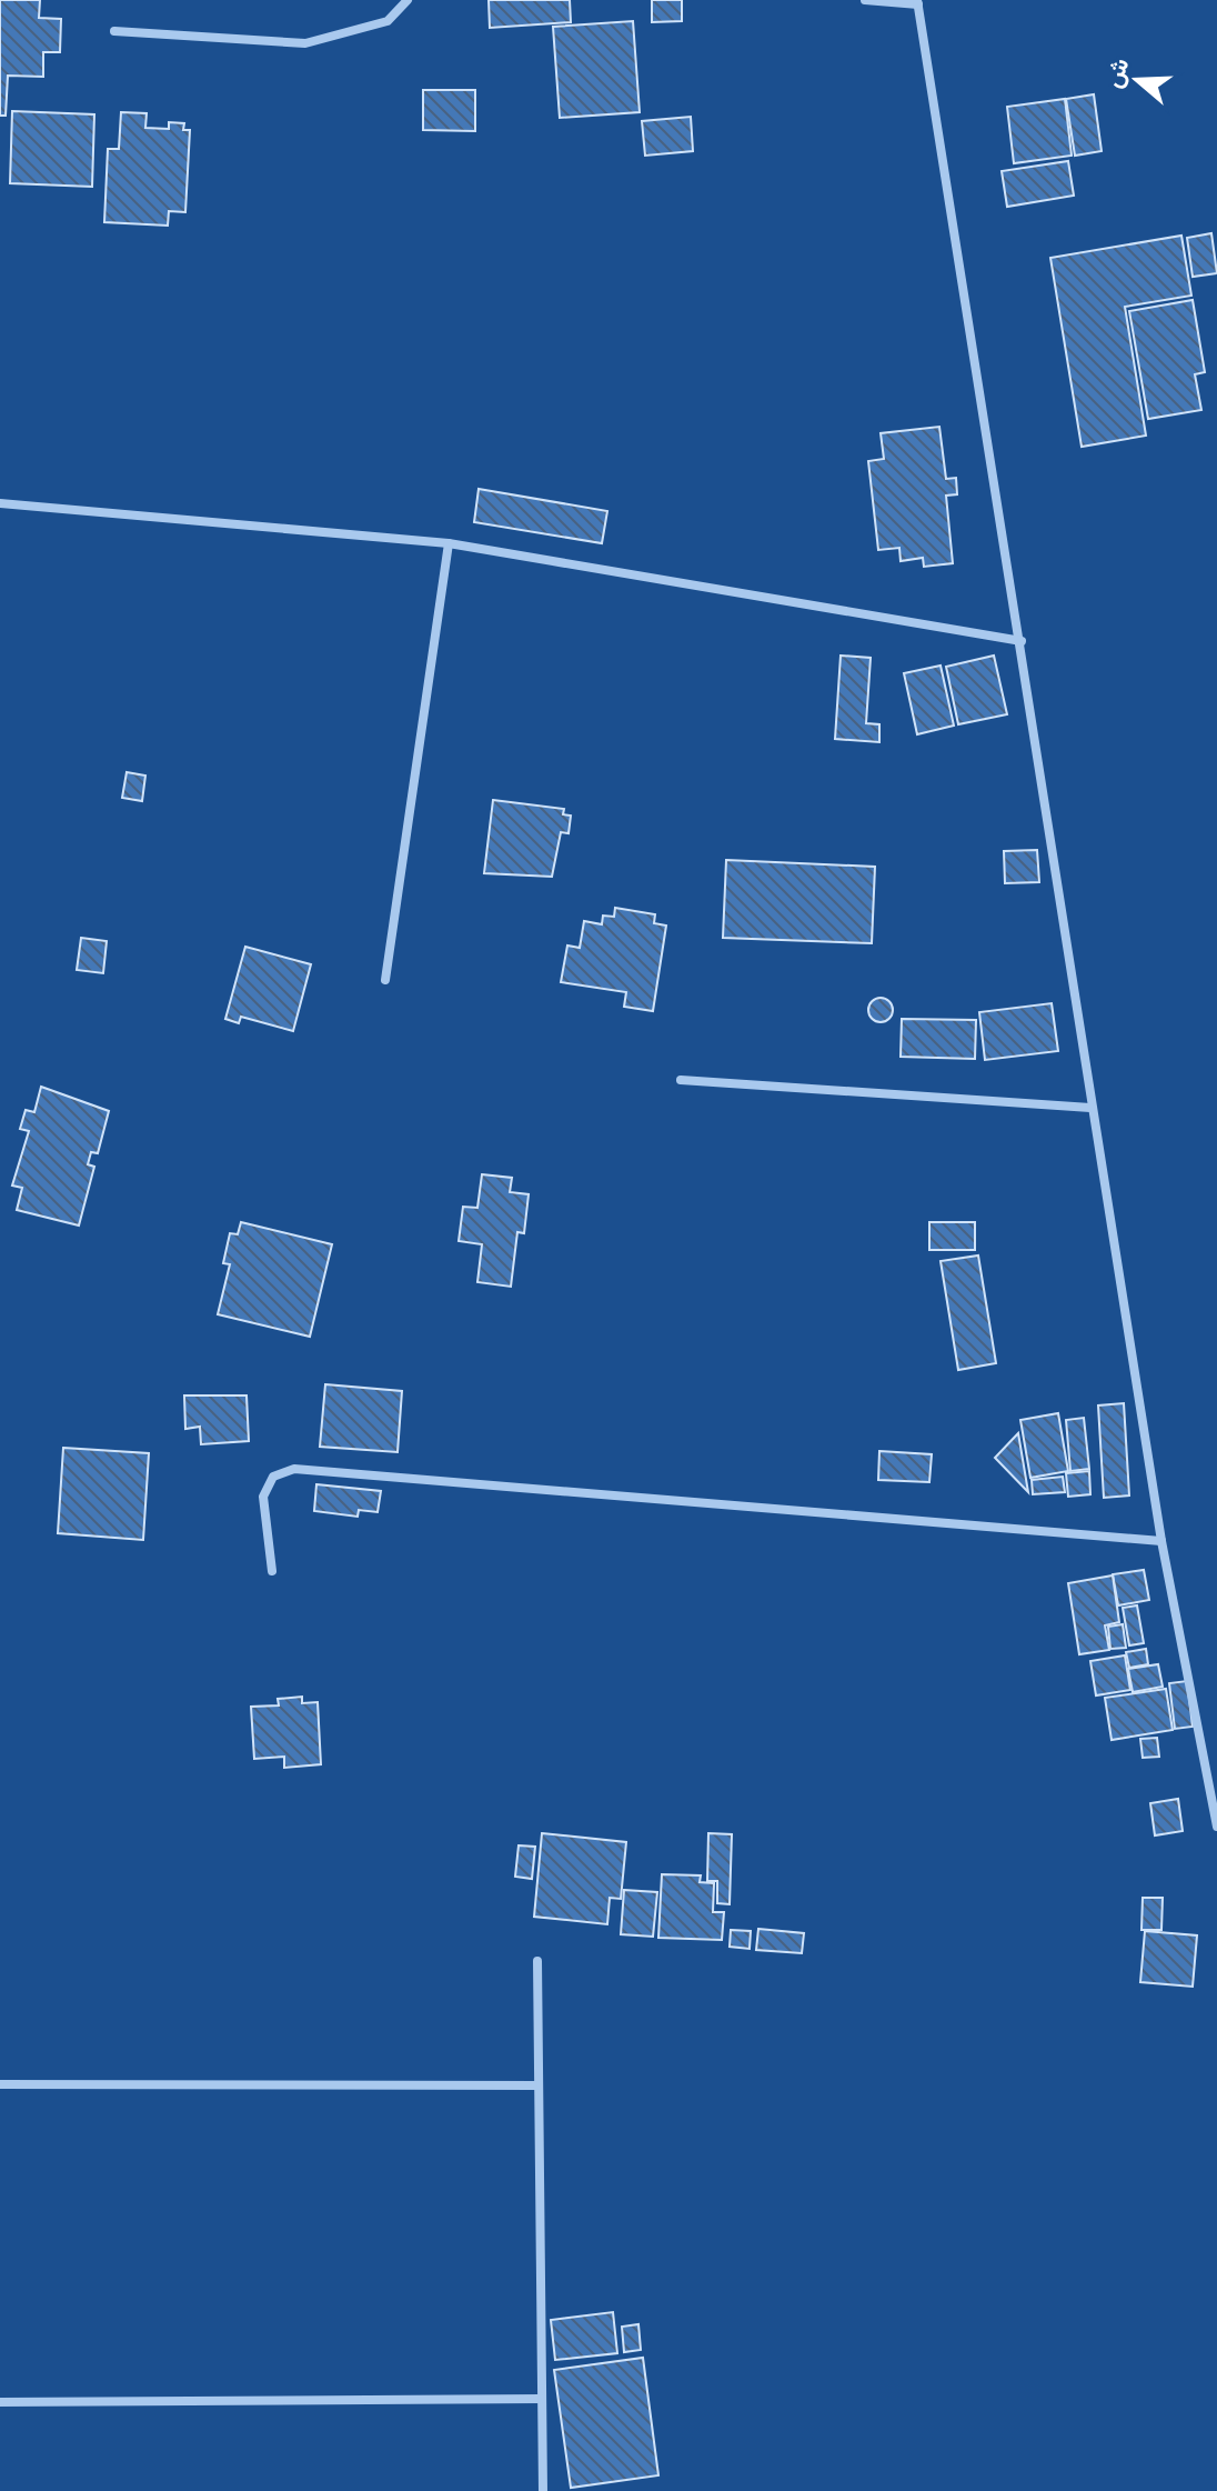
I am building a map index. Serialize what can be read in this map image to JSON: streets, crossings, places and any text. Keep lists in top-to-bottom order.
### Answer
{
  "north": "left"
}
